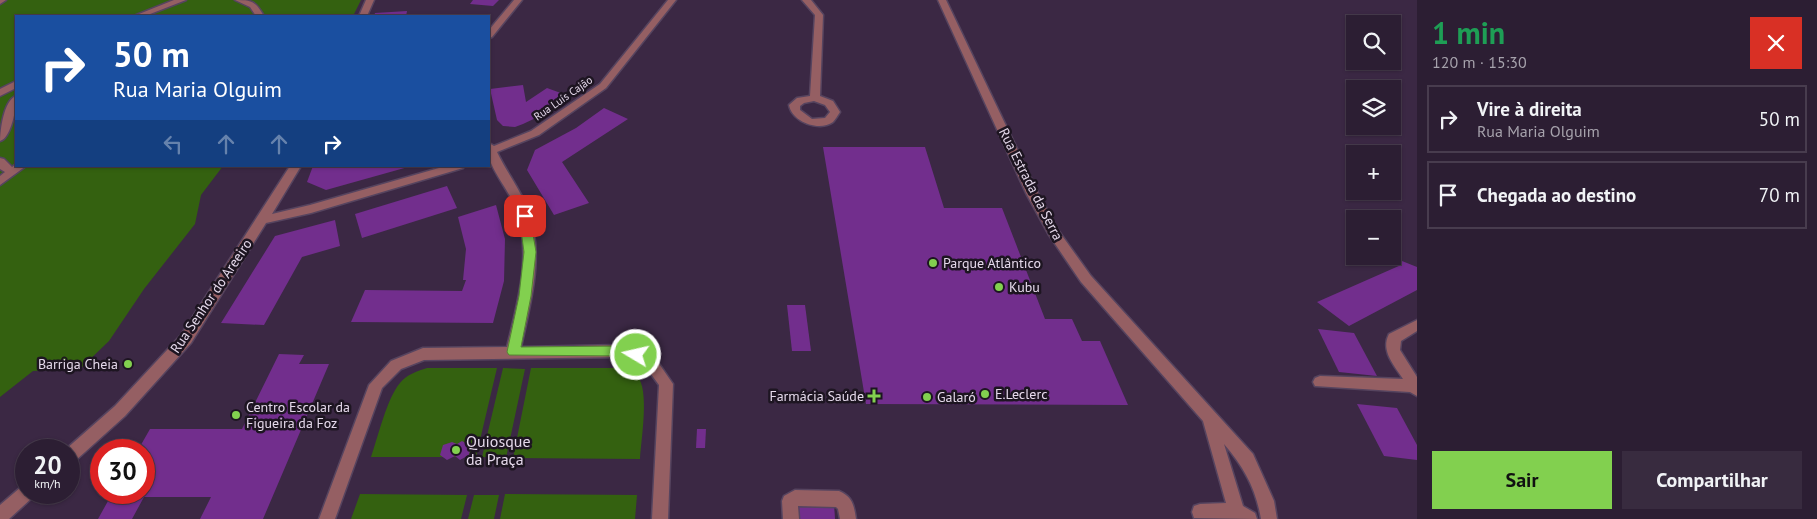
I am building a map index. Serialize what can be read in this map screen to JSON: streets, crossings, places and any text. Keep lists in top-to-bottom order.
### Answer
{
  "streets": {
    "street": ["Rua Luís Cajão", "Rua Estrada da Serra", "Rua Senhor do Areeiro"]
  },
  "places": {
    "other": [
      "Parque Atlântico",
      "Kubu",
      "Barriga Cheia",
      "E.Leclerc",
      "Galaró",
      "Centro Escolar da Figueira da Foz",
      "Quiosque da Praça"
    ],
    "health": ["Farmácia Saúde"]
  },
  "page": {
    "heading": ["1 min", "120 m · 15:30"],
    "map_buttons": ["+", "−"],
    "turn": ["50 m", "Rua Maria Olguim"],
    "list": [
      {
        "name": "Vire à direita",
        "note": "Rua Maria Olguim",
        "value": "50 m"
      },
      {
        "name": "Chegada ao destino",
        "value": "70 m"
      }
    ],
    "speed": "20 km/h",
    "limit": "30",
    "buttons": ["Sair", "Compartilhar"]
  }
}
